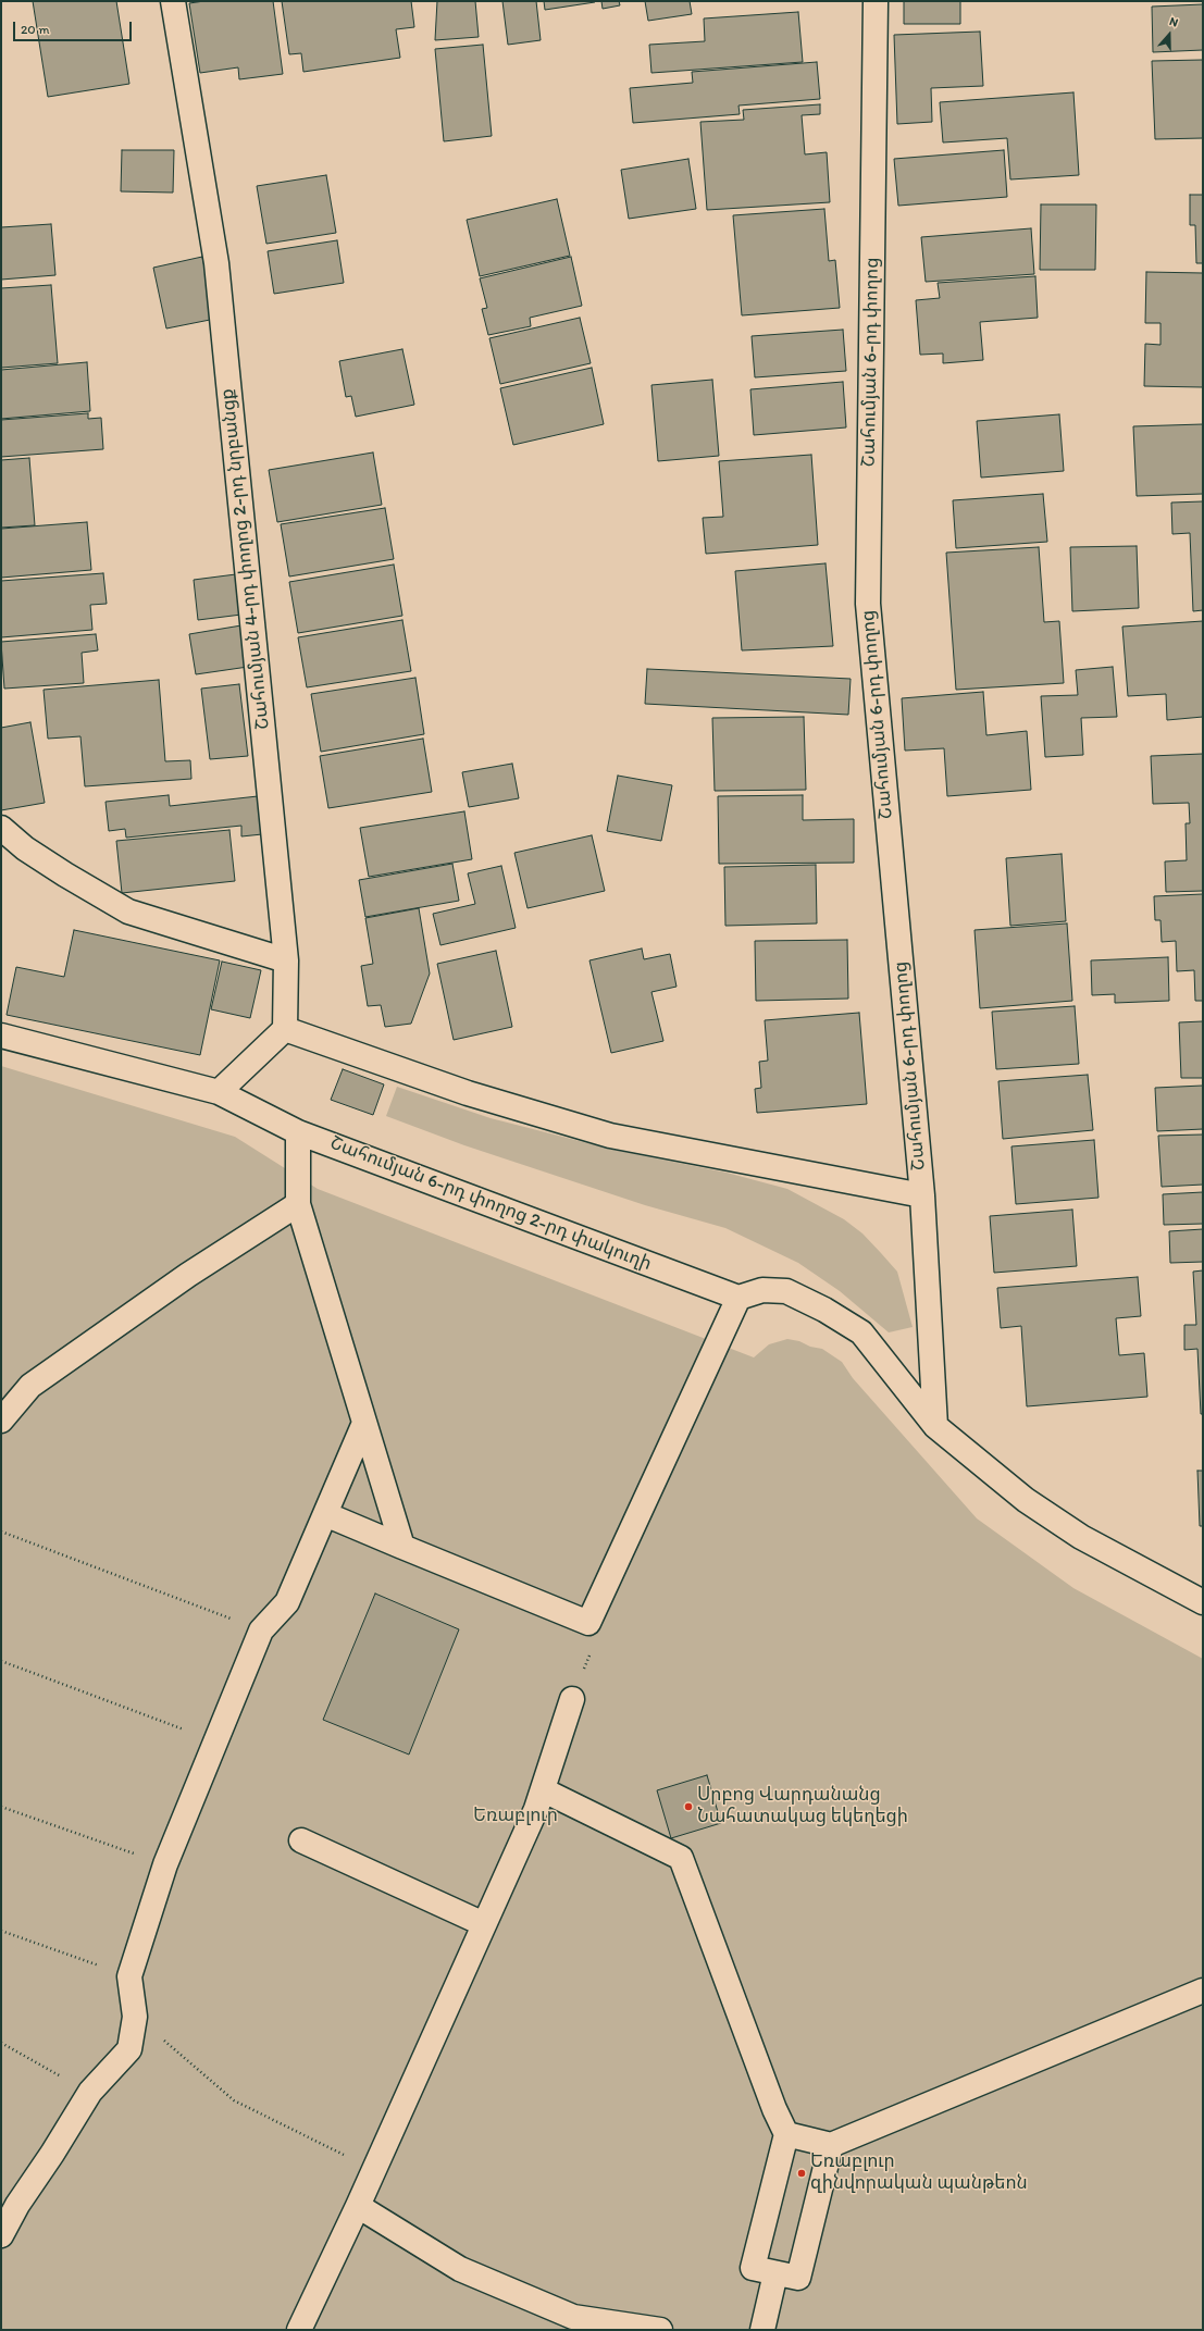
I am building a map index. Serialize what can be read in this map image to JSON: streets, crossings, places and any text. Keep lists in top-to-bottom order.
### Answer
{
  "streets": {
    "street": ["Շահումյան 6-րդ փողոց", "Շահումյան 4-րդ փողոց 2-րդ նրբանցք", "Շահումյան 6-րդ փողոց 2-րդ փակուղի"]
  },
  "parks": ["Եռաբլուր"],
  "places": ["Սրբոց Վարդանանց Նահատակաց եկեղեցի", "Եռաբլուր զինվորական պանթեոն"],
  "scale_bar": "20 m",
  "north": "top"
}
